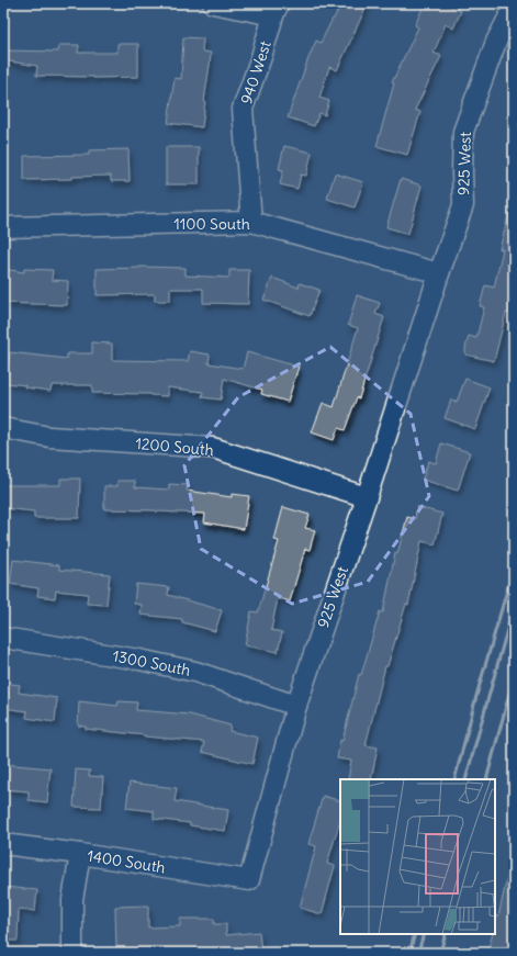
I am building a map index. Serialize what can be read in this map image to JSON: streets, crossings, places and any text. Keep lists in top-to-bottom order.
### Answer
{
  "streets": {
    "street": [
      "940 West",
      "925 West",
      "1100 South",
      "1200 South",
      "1300 South",
      "1400 South"
    ]
  },
  "crossings": [
    ["940 West", "1100 South"],
    ["925 West", "1100 South"],
    ["925 West", "1200 South"],
    ["925 West", "1300 South"],
    ["925 West", "1400 South"]
  ]
}
